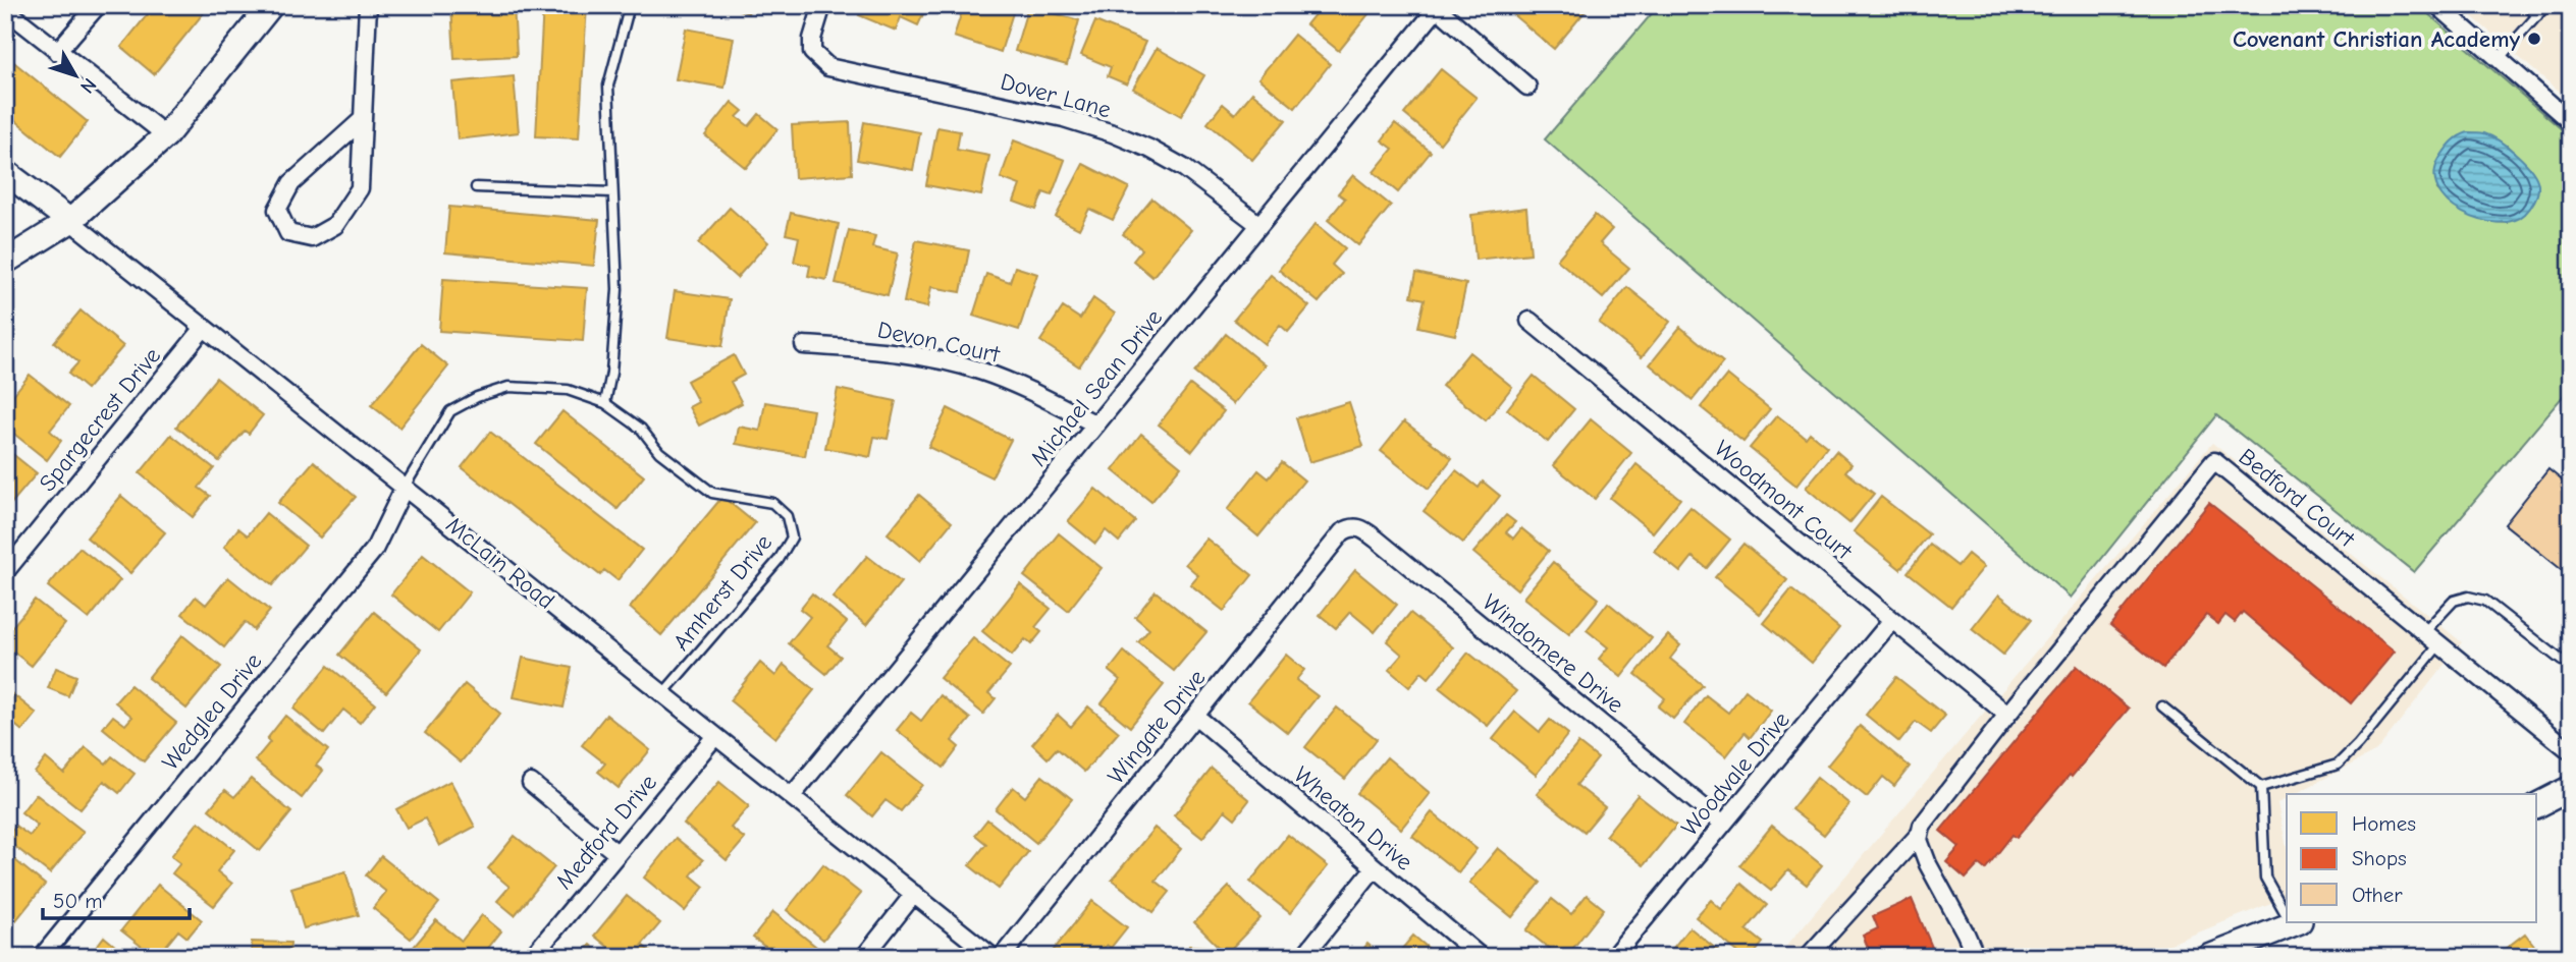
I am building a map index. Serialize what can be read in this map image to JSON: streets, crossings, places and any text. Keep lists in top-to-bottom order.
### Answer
{
  "streets": {
    "street": [
      "Dover Lane",
      "Devon Court",
      "Michael Sean Drive",
      "Spargecrest Drive",
      "Bedford Court",
      "Woodmont Court",
      "McLain Road",
      "Windomere Drive",
      "Wedglea Drive",
      "Wingate Drive",
      "Woodvale Drive",
      "Wheaton Drive",
      "Medford Drive"
    ],
    "lane": ["Amherst Drive"]
  },
  "crossings": [
    ["Dover Lane", "Michael Sean Drive"],
    ["Devon Court", "Michael Sean Drive"],
    ["Michael Sean Drive", "McLain Road"],
    ["Spargecrest Drive", "McLain Road"],
    ["Bedford Court", "Woodmont Court"],
    ["Woodmont Court", "Woodvale Drive"],
    ["McLain Road", "Amherst Drive"],
    ["McLain Road", "Wedglea Drive"],
    ["McLain Road", "Medford Drive"],
    ["Amherst Drive", "Wedglea Drive"],
    ["Windomere Drive", "Wingate Drive"],
    ["Windomere Drive", "Woodvale Drive"],
    ["Wingate Drive", "Wheaton Drive"]
  ],
  "places": ["Covenant Christian Academy"],
  "legend": ["Homes", "Shops", "Other"],
  "scale_bar": "50 m",
  "north": "bottom right"
}
